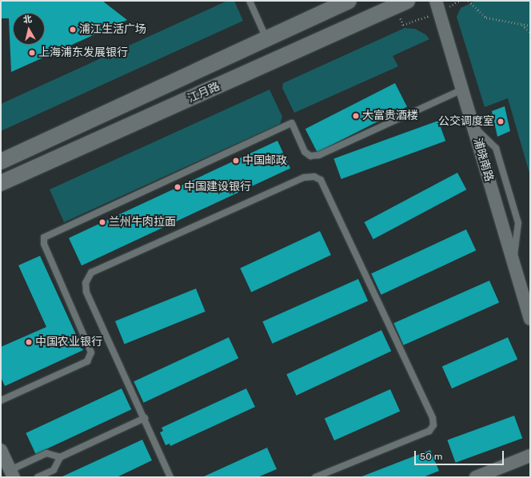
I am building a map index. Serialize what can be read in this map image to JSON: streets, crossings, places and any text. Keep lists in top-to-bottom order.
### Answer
{
  "streets": {
    "street": ["江月路", "浦晓南路"]
  },
  "places": [
    "浦江生活广场",
    "上海浦东发展银行",
    "大富贵酒楼",
    "公交调度室",
    "中国邮政",
    "中国建设银行",
    "兰州牛肉拉面",
    "中国农业银行"
  ],
  "scale_bar": "50 m",
  "north": "top"
}
